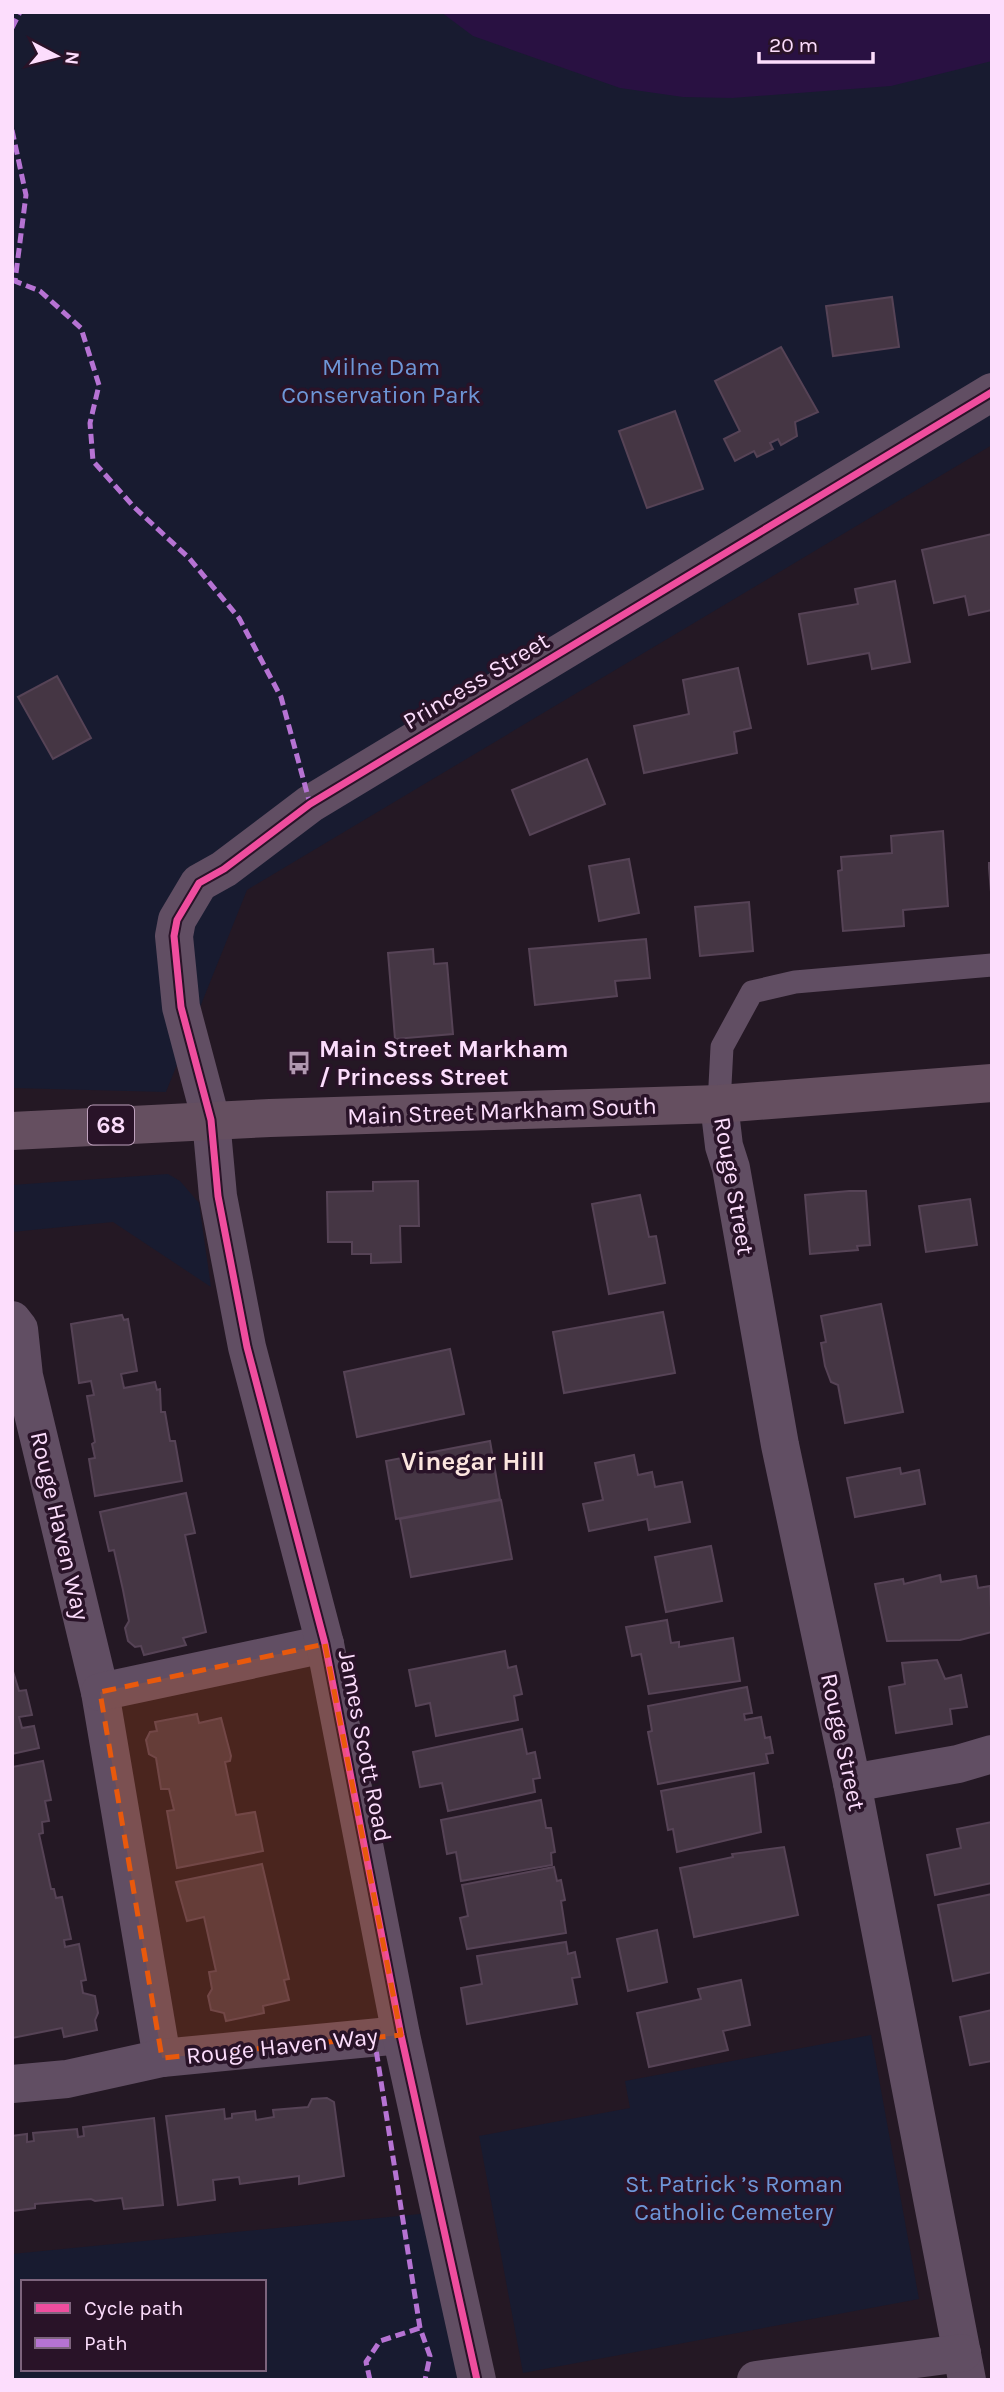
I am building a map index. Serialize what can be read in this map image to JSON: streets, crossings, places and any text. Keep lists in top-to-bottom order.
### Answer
{
  "streets": {
    "main road": ["Main Street Markham South", "68"],
    "street": [
      "Princess Street",
      "Rouge Street",
      "Rouge Haven Way",
      "James Scott Road"
    ]
  },
  "crossings": [
    ["Princess Street", "Main Street Markham South"],
    ["Princess Street", "James Scott Road"],
    ["Main Street Markham South", "Rouge Street"],
    ["Main Street Markham South", "James Scott Road"],
    ["Rouge Haven Way", "James Scott Road"]
  ],
  "districts": ["Vinegar Hill"],
  "parks": ["Milne Dam Conservation Park", "St. Patrick ’s Roman Catholic Cemetery"],
  "places": {
    "bus stop": ["Main Street Markham / Princess Street"]
  },
  "legend": ["Cycle path", "Path"],
  "scale_bar": "20 m",
  "north": "right"
}
